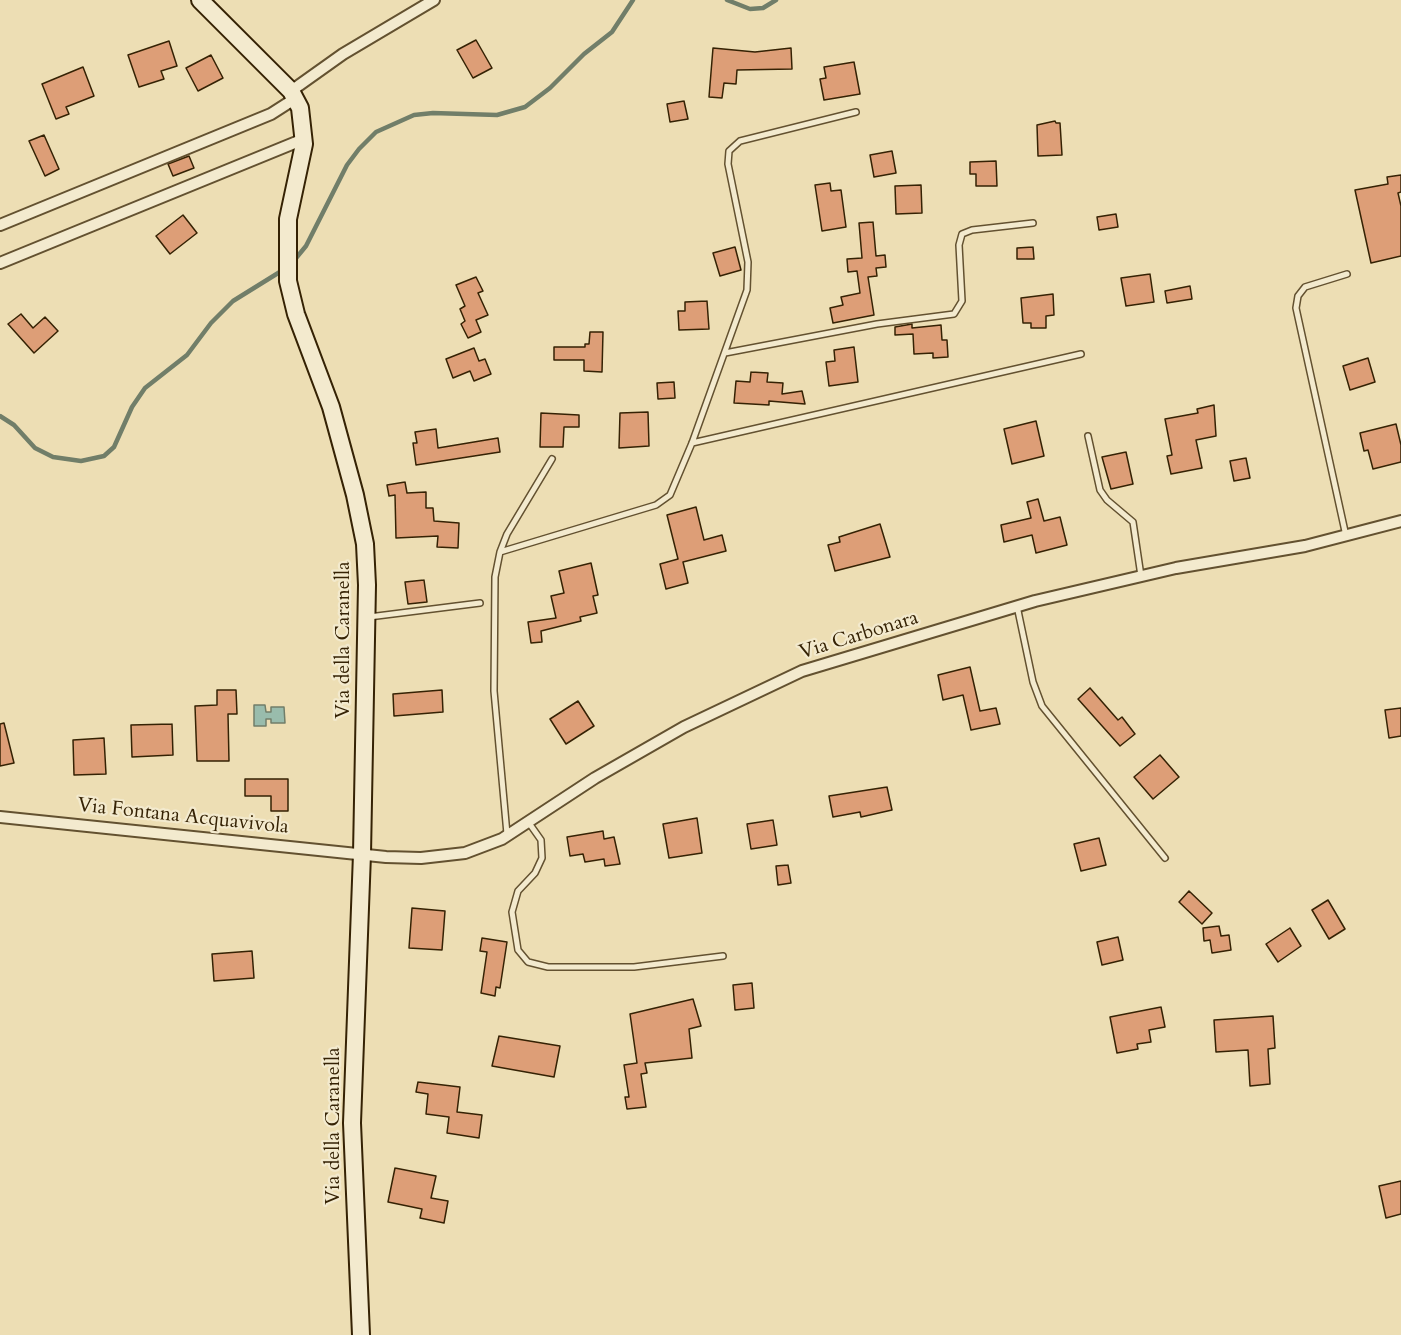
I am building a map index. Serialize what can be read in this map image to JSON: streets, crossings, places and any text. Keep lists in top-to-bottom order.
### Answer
{
  "streets": {
    "main road": ["Via della Caranella"],
    "street": ["Via Carbonara", "Via Fontana Acquavivola"]
  },
  "crossings": [
    ["Via Carbonara", "Via della Caranella"],
    ["Via Carbonara", "Via Fontana Acquavivola"],
    ["Via della Caranella", "Via Fontana Acquavivola"]
  ]
}
